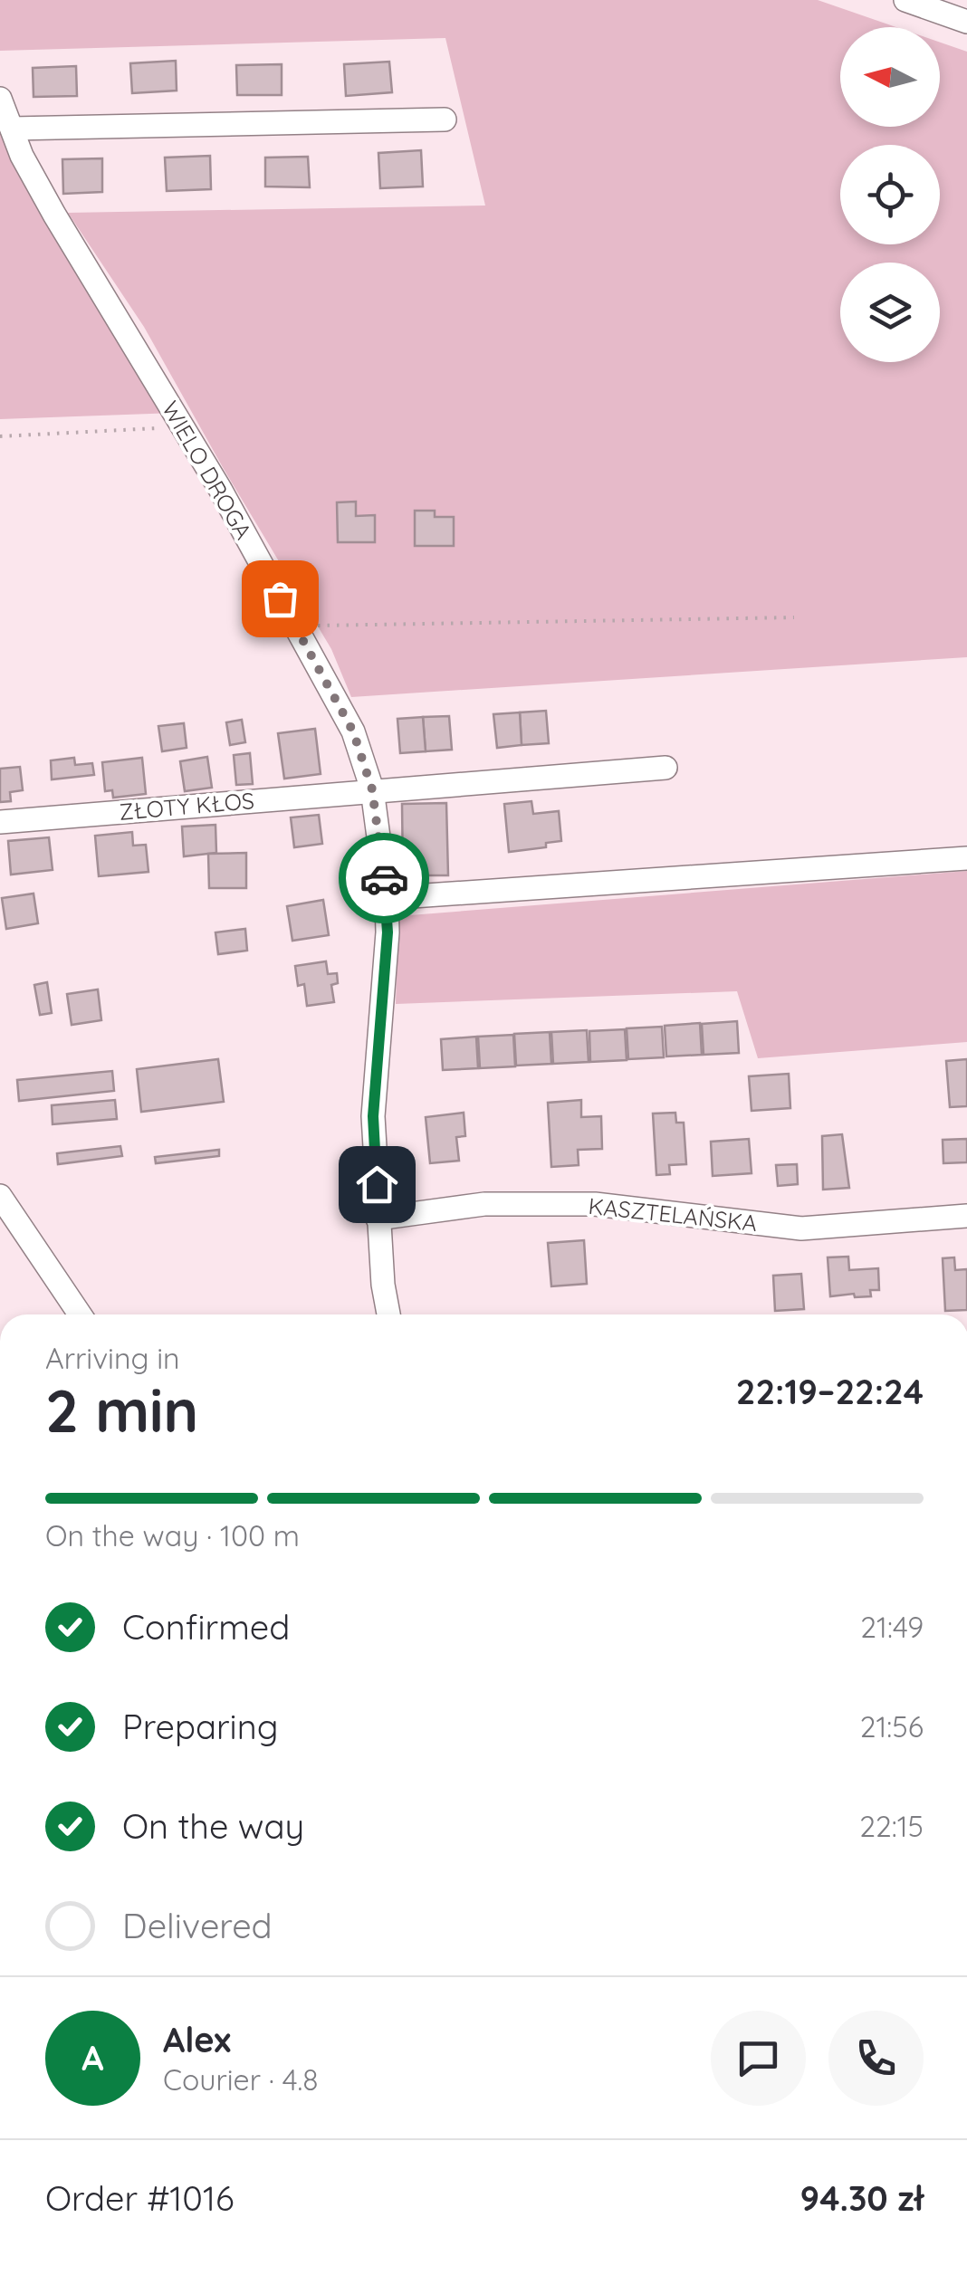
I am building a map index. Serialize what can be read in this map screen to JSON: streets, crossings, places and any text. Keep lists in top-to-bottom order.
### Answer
{
  "streets": {
    "street": ["WIELO DROGA", "ZŁOTY KŁOS", "KASZTELAŃSKA"]
  },
  "crossings": [
    ["WIELO DROGA", "ZŁOTY KŁOS"],
    ["WIELO DROGA", "KASZTELAŃSKA"]
  ],
  "north": "left",
  "page": {
    "heading": ["2 min", "Arriving in", "22:19–22:24"],
    "panel": [
      "Alex",
      "Courier · 4.8",
      "Order #1016",
      "94.30 zł"
    ],
    "bar": "On the way · 100 m",
    "list": [
      ["Confirmed", "21:49"],
      ["Preparing", "21:56"],
      ["On the way", "22:15"],
      "Delivered"
    ],
    "round": "A"
  }
}
